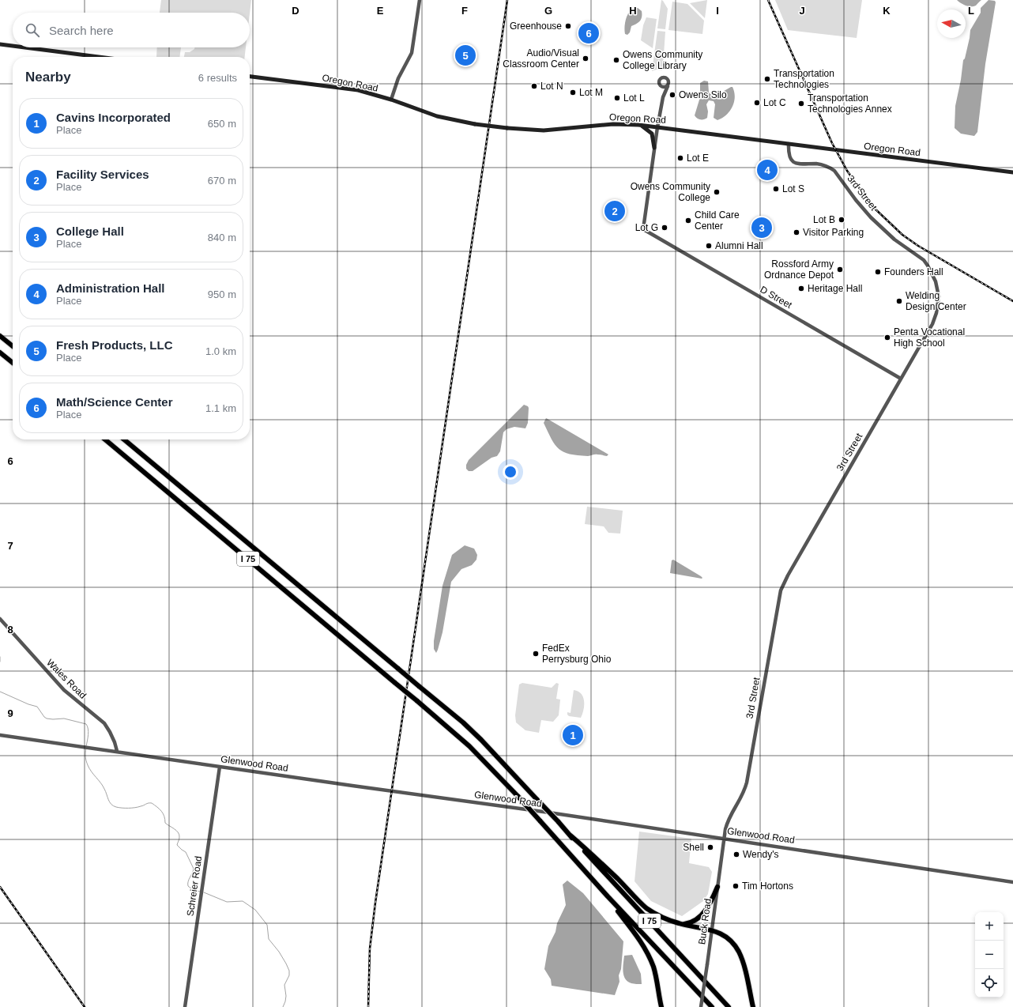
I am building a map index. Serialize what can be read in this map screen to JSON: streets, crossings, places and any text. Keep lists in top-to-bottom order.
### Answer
{
  "streets": {
    "highway": ["I 75"],
    "main road": ["Oregon Road"],
    "street": [
      "3rd Street",
      "D Street",
      "Wales Road",
      "Glenwood Road",
      "Schreier Road",
      "Buck Road"
    ]
  },
  "crossings": [
    ["Oregon Road", "3rd Street"],
    ["3rd Street", "D Street"],
    ["3rd Street", "Glenwood Road"],
    ["3rd Street", "Buck Road"],
    ["Wales Road", "Glenwood Road"],
    ["Glenwood Road", "Schreier Road"],
    ["Glenwood Road", "Buck Road"]
  ],
  "places": [
    "Greenhouse",
    "Audio/Visual Classroom Center",
    "Owens Community College Library",
    "Transportation Technologies",
    "Lot N",
    "Lot M",
    "Owens Silo",
    "Lot L",
    "Lot C",
    "Transportation Technologies Annex",
    "Lot E",
    "Lot S",
    "Owens Community College",
    "Lot B",
    "Child Care Center",
    "Lot G",
    "Visitor Parking",
    "Alumni Hall",
    "Rossford Army Ordnance Depot",
    "Founders Hall",
    "Heritage Hall",
    "Welding Design Center",
    "Penta Vocational High School",
    "FedEx Perrysburg Ohio",
    "Shell",
    "Wendy's",
    "Tim Hortons"
  ],
  "north": "left",
  "page": {
    "search": "Search here",
    "pins": [
      "6",
      "5",
      "4",
      "2",
      "3",
      "1"
    ],
    "heading": ["Nearby", "6 results"],
    "list": [
      {
        "mark": "1",
        "name": "Cavins Incorporated",
        "note": "Place",
        "value": "650 m"
      },
      {
        "mark": "2",
        "name": "Facility Services",
        "note": "Place",
        "value": "670 m"
      },
      {
        "mark": "3",
        "name": "College Hall",
        "note": "Place",
        "value": "840 m"
      },
      {
        "mark": "4",
        "name": "Administration Hall",
        "note": "Place",
        "value": "950 m"
      },
      {
        "mark": "5",
        "name": "Fresh Products, LLC",
        "note": "Place",
        "value": "1.0 km"
      },
      {
        "mark": "6",
        "name": "Math/Science Center",
        "note": "Place",
        "value": "1.1 km"
      }
    ],
    "map_buttons": ["+", "−"]
  },
  "grid": {
    "columns": [
      "D",
      "E",
      "F",
      "G",
      "H",
      "I",
      "J",
      "K",
      "L"
    ],
    "rows": [
      "6",
      "7",
      "8",
      "9"
    ]
  }
}
